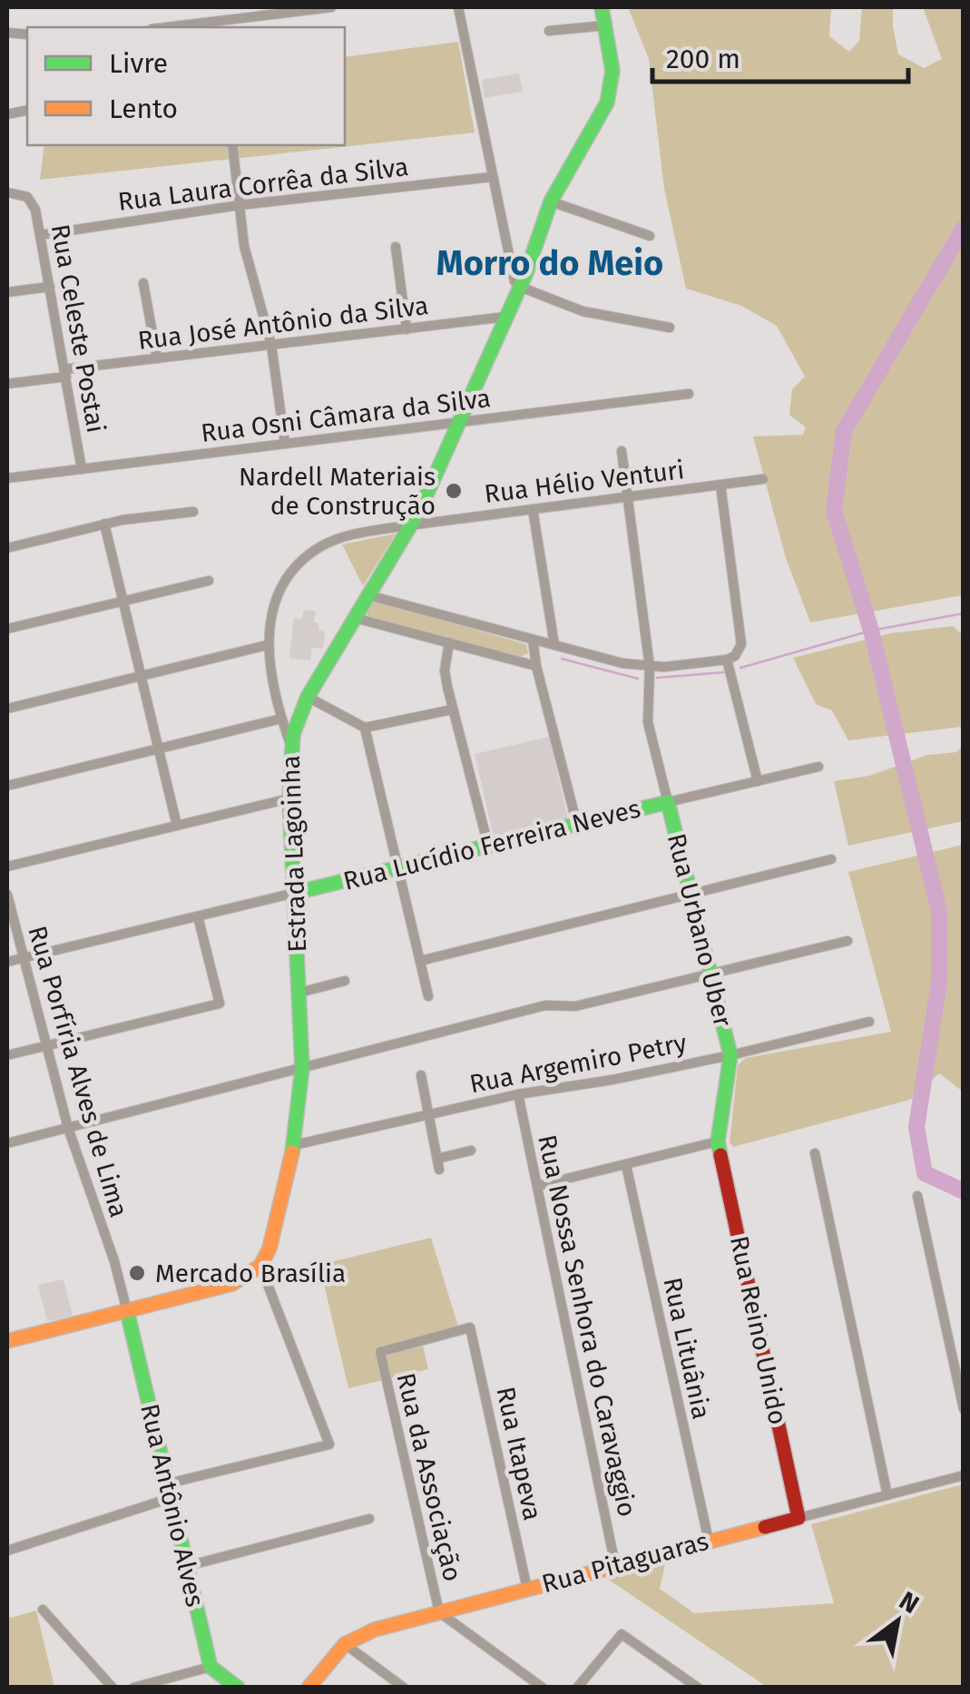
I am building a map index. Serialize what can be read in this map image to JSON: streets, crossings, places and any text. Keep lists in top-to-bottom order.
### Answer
{
  "streets": {
    "street": [
      "Rua Laura Corrêa da Silva",
      "Rua José Antônio da Silva",
      "Rua Celeste Postai",
      "Rua Osni Câmara da Silva",
      "Rua Hélio Venturi",
      "Rua Lucídio Ferreira Neves",
      "Estrada Lagoinha",
      "Rua Urbano Uber",
      "Rua Argemiro Petry",
      "Rua Porfíria Alves de Lima",
      "Rua Nossa Senhora do Caravaggio",
      "Rua Reino Unido",
      "Rua Lituânia",
      "Rua Itapeva",
      "Rua da Associação",
      "Rua Antônio Alves",
      "Rua Pitaguaras"
    ]
  },
  "crossings": [
    ["Rua Laura Corrêa da Silva", "Rua Celeste Postai"],
    ["Rua José Antônio da Silva", "Rua Celeste Postai"],
    ["Rua Celeste Postai", "Rua Osni Câmara da Silva"],
    ["Rua Hélio Venturi", "Estrada Lagoinha"],
    ["Rua Hélio Venturi", "Rua Urbano Uber"],
    ["Rua Lucídio Ferreira Neves", "Estrada Lagoinha"],
    ["Rua Lucídio Ferreira Neves", "Rua Urbano Uber"],
    ["Rua Lucídio Ferreira Neves", "Rua Porfíria Alves de Lima"],
    ["Estrada Lagoinha", "Rua Argemiro Petry"],
    ["Rua Urbano Uber", "Rua Argemiro Petry"],
    ["Rua Urbano Uber", "Rua Reino Unido"],
    ["Rua Argemiro Petry", "Rua Nossa Senhora do Caravaggio"],
    ["Rua Porfíria Alves de Lima", "Rua Antônio Alves"],
    ["Rua Nossa Senhora do Caravaggio", "Rua Pitaguaras"],
    ["Rua Reino Unido", "Rua Pitaguaras"],
    ["Rua Lituânia", "Rua Pitaguaras"],
    ["Rua Itapeva", "Rua da Associação"],
    ["Rua Itapeva", "Rua Pitaguaras"],
    ["Rua da Associação", "Rua Pitaguaras"]
  ],
  "districts": ["Morro do Meio"],
  "places": ["Nardell Materiais de Construção", "Mercado Brasília"],
  "legend": ["Livre", "Lento"],
  "scale_bar": "200 m",
  "north": "top right"
}
